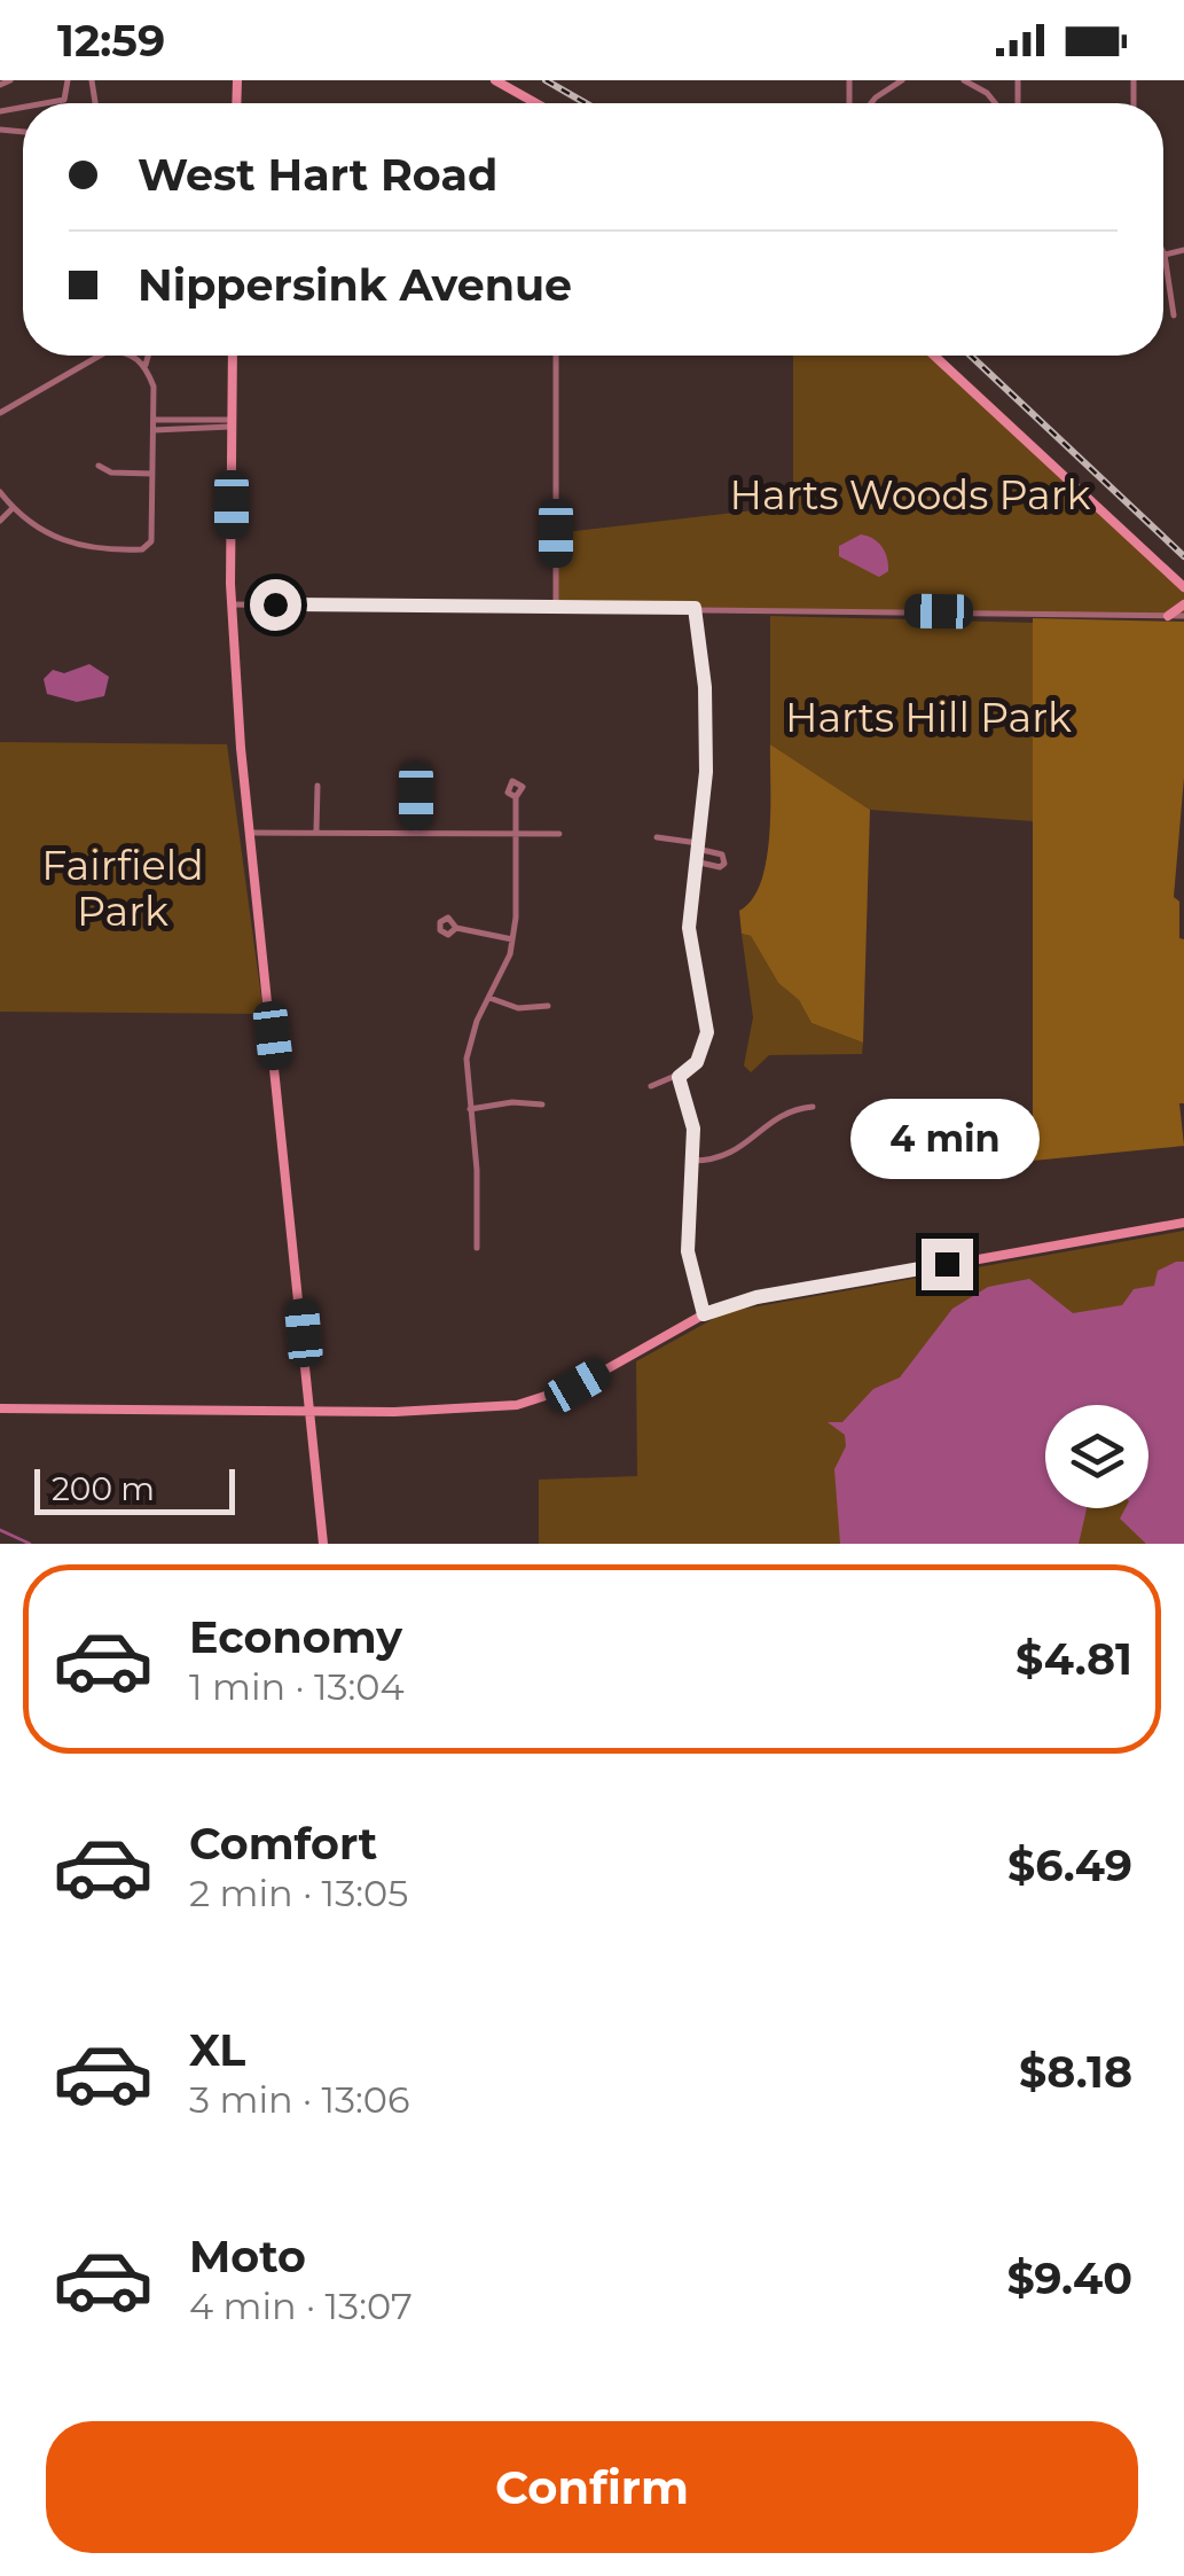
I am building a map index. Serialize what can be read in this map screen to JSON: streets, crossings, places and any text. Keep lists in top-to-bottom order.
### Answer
{
  "parks": ["Harts Woods Park", "Harts Hill Park", "Fairfield Park"],
  "scale_bar": "200 m",
  "page": {
    "status": "12:59",
    "banner": ["West Hart Road", "Nippersink Avenue"],
    "bubble": "4 min",
    "scale": "200 m",
    "list": [
      {
        "name": "Economy",
        "note": "1 min · 13:04",
        "value": "$4.81"
      },
      {
        "name": "Comfort",
        "note": "2 min · 13:05",
        "value": "$6.49"
      },
      {
        "name": "XL",
        "note": "3 min · 13:06",
        "value": "$8.18"
      },
      {
        "name": "Moto",
        "note": "4 min · 13:07",
        "value": "$9.40"
      }
    ],
    "buttons": "Confirm"
  }
}
